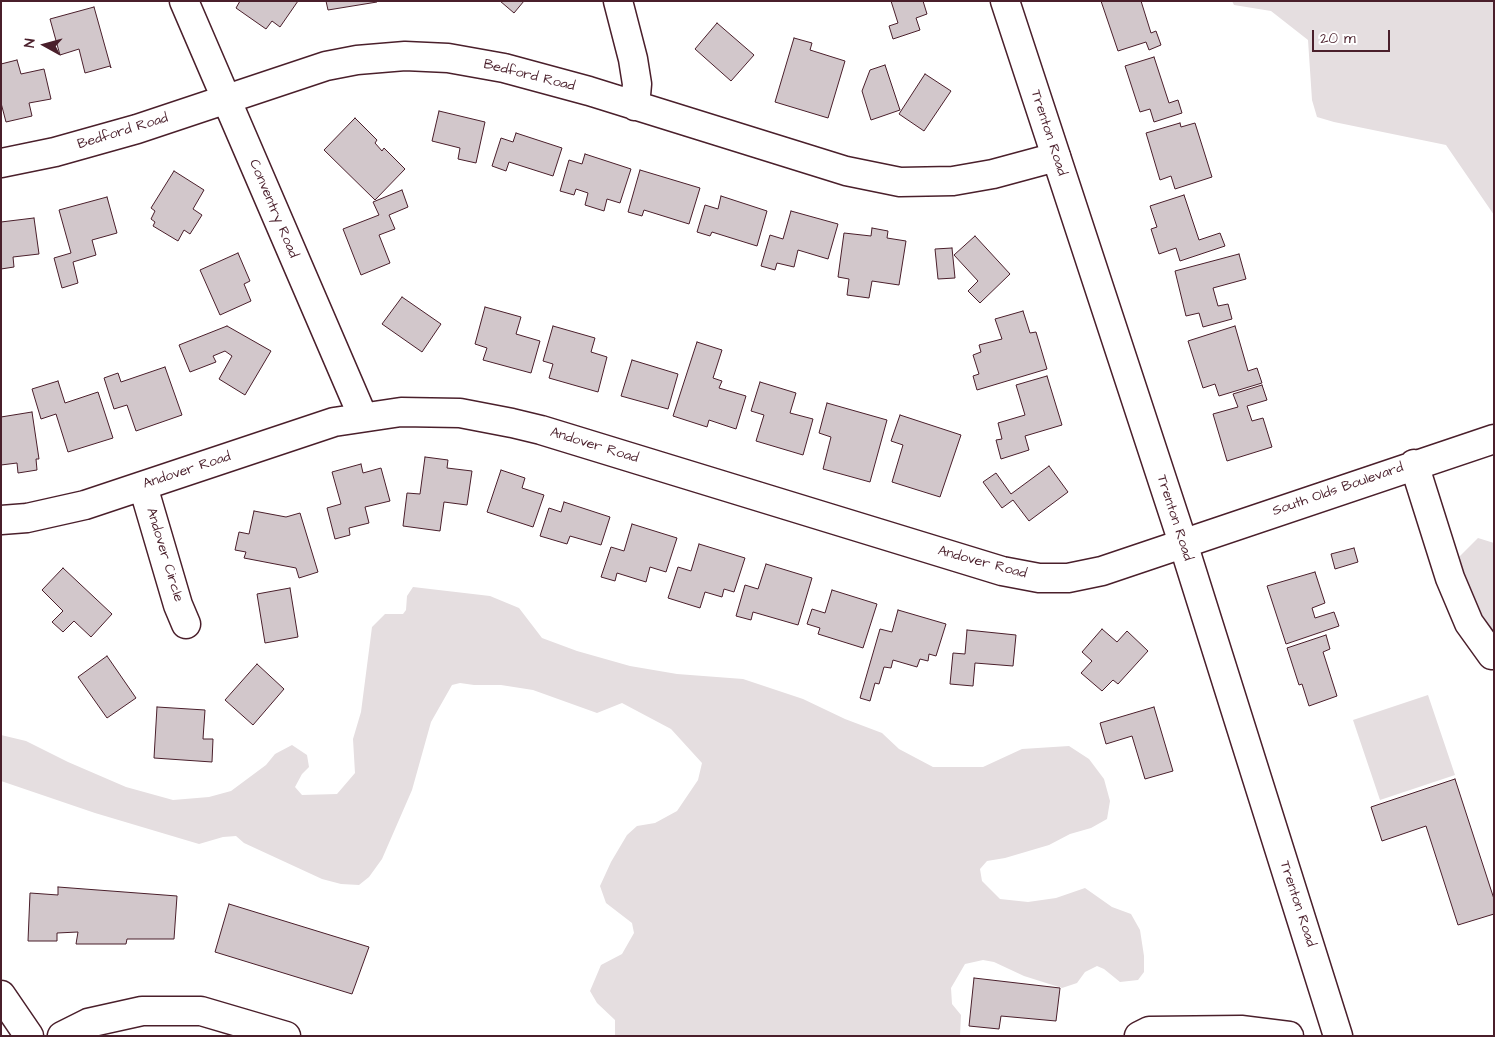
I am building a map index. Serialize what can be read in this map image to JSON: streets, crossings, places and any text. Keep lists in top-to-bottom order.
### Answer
{
  "streets": {
    "street": [
      "Bedford Road",
      "Trenton Road",
      "Conventry Road",
      "Andover Road",
      "South Olds Boulevard",
      "Andover Circle"
    ]
  },
  "crossings": [
    ["Bedford Road", "Trenton Road"],
    ["Bedford Road", "Conventry Road"],
    ["Trenton Road", "Andover Road"],
    ["Trenton Road", "South Olds Boulevard"],
    ["Conventry Road", "Andover Road"],
    ["Andover Road", "South Olds Boulevard"],
    ["Andover Road", "Andover Circle"]
  ],
  "scale_bar": "20 m",
  "north": "left"
}
